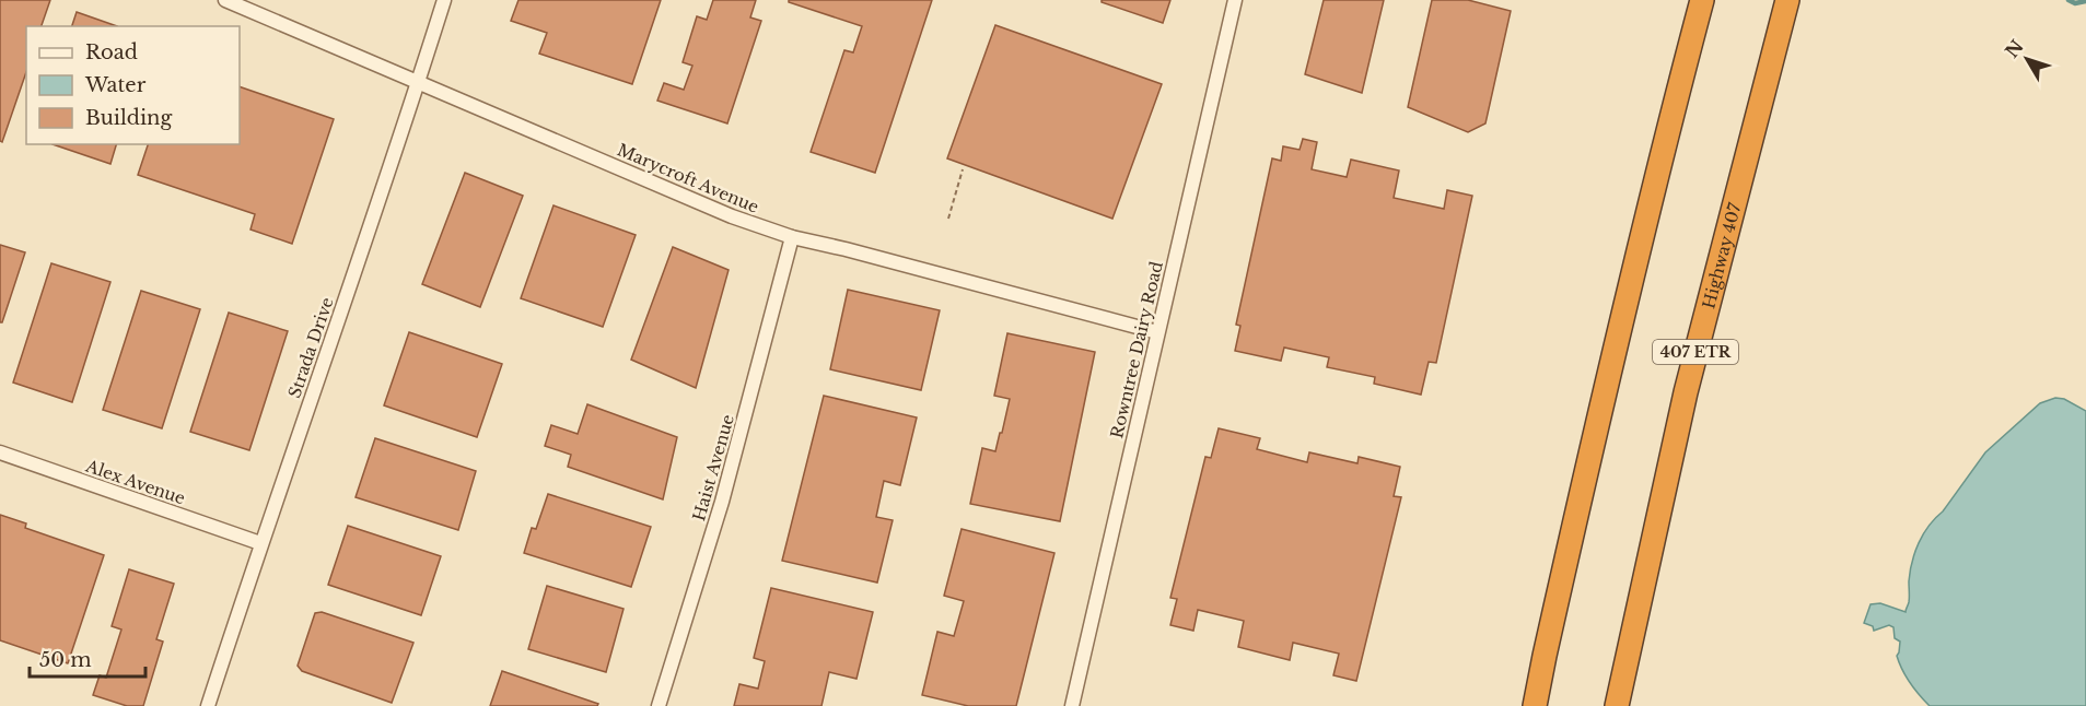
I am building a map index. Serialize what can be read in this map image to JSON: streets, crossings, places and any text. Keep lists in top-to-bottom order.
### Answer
{
  "streets": {
    "highway": ["Highway 407", "407 ETR"],
    "street": [
      "Marycroft Avenue",
      "Strada Drive",
      "Rowntree Dairy Road",
      "Haist Avenue",
      "Alex Avenue"
    ]
  },
  "crossings": [
    ["Marycroft Avenue", "Strada Drive"],
    ["Marycroft Avenue", "Rowntree Dairy Road"],
    ["Marycroft Avenue", "Haist Avenue"],
    ["Strada Drive", "Alex Avenue"]
  ],
  "legend": ["Road", "Water", "Building"],
  "scale_bar": "50 m",
  "north": "top left"
}
